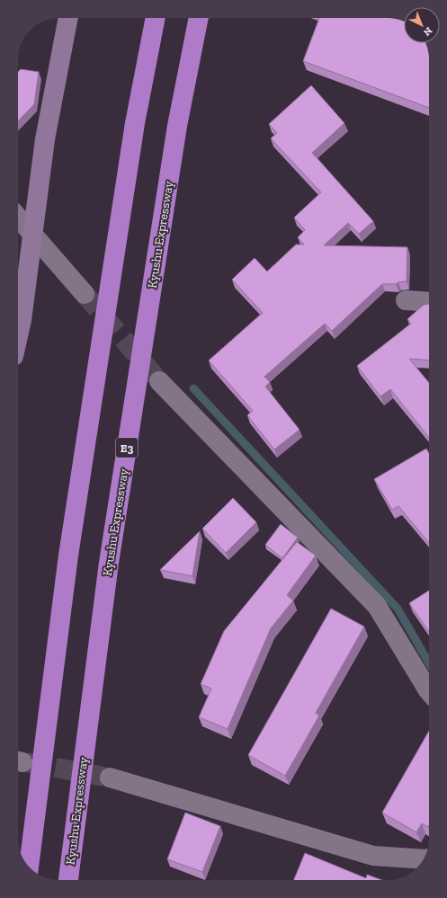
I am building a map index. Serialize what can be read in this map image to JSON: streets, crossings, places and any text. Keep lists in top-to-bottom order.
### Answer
{
  "streets": {
    "highway": ["Kyushu Expressway", "E3"]
  },
  "north": "bottom right"
}
